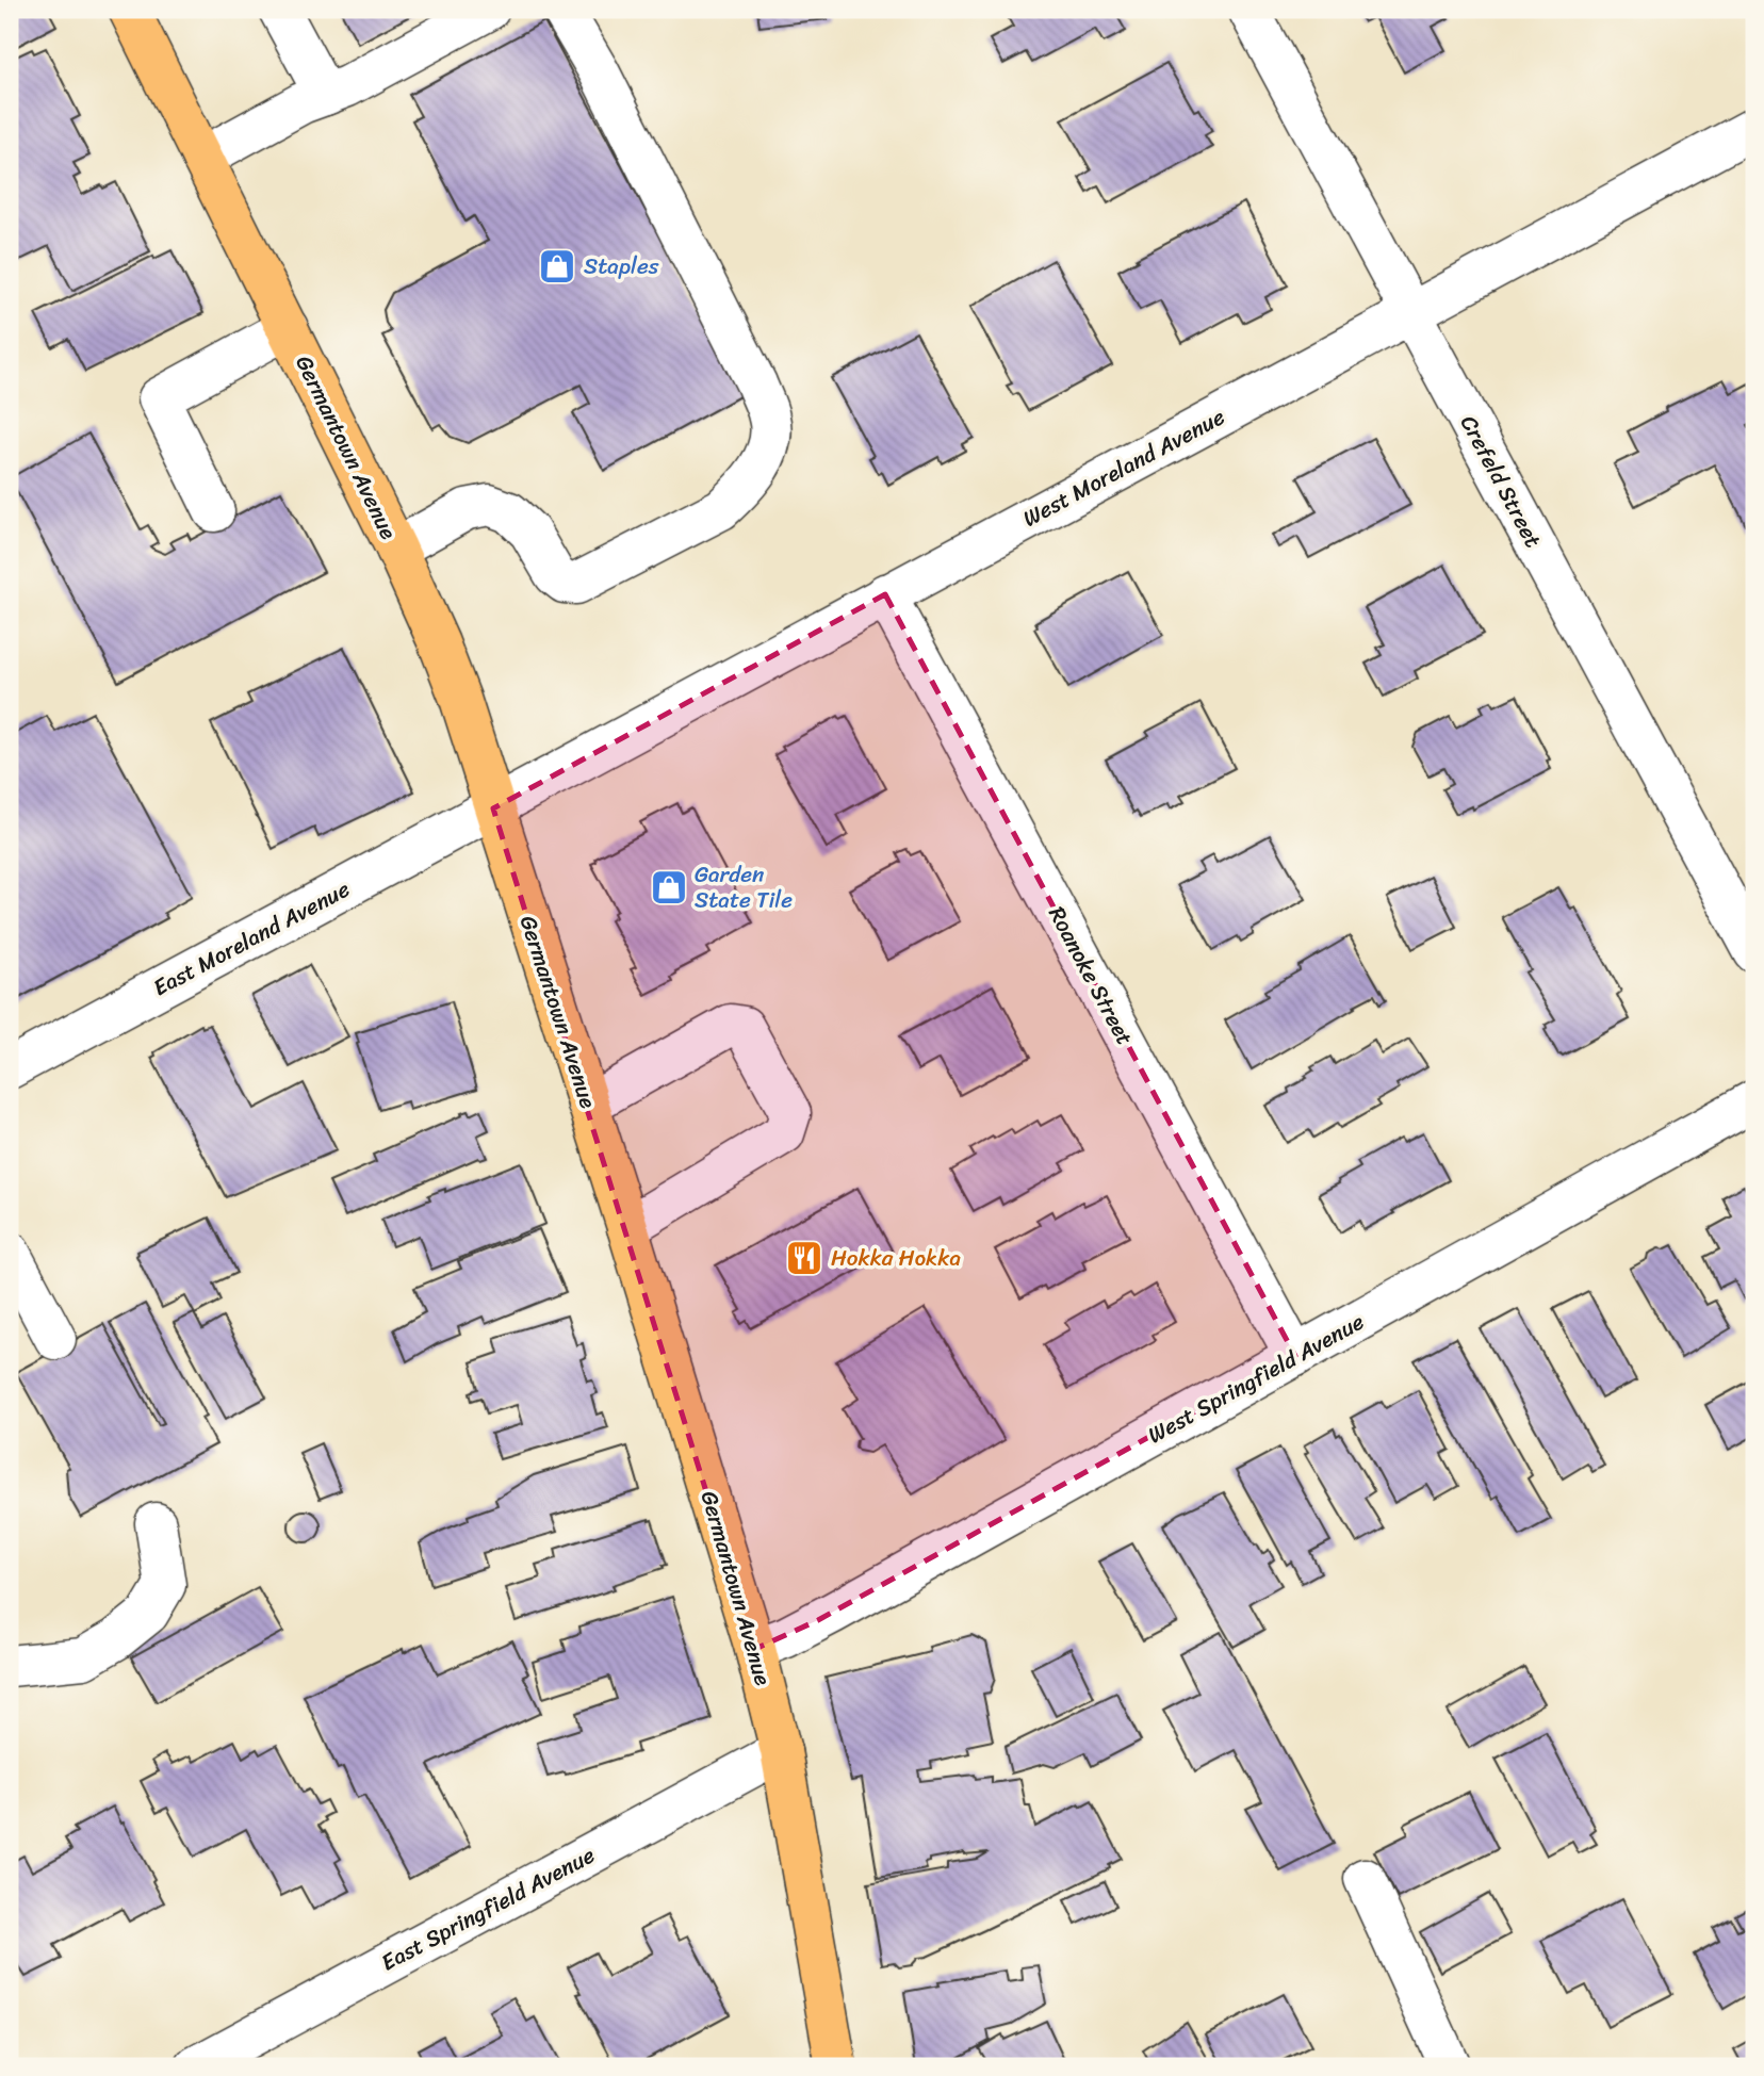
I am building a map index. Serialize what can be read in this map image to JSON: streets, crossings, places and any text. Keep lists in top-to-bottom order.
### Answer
{
  "streets": {
    "main road": ["Germantown Avenue"],
    "street": [
      "West Moreland Avenue",
      "Crefeld Street",
      "East Moreland Avenue",
      "Roanoke Street",
      "West Springfield Avenue",
      "East Springfield Avenue"
    ]
  },
  "crossings": [
    ["Germantown Avenue", "West Moreland Avenue"],
    ["Germantown Avenue", "East Moreland Avenue"],
    ["Germantown Avenue", "West Springfield Avenue"],
    ["Germantown Avenue", "East Springfield Avenue"],
    ["West Moreland Avenue", "Crefeld Street"],
    ["West Moreland Avenue", "East Moreland Avenue"],
    ["West Moreland Avenue", "Roanoke Street"],
    ["Roanoke Street", "West Springfield Avenue"]
  ],
  "places": {
    "shop": ["Staples", "Garden State Tile"],
    "restaurant": ["Hokka Hokka"]
  }
}
